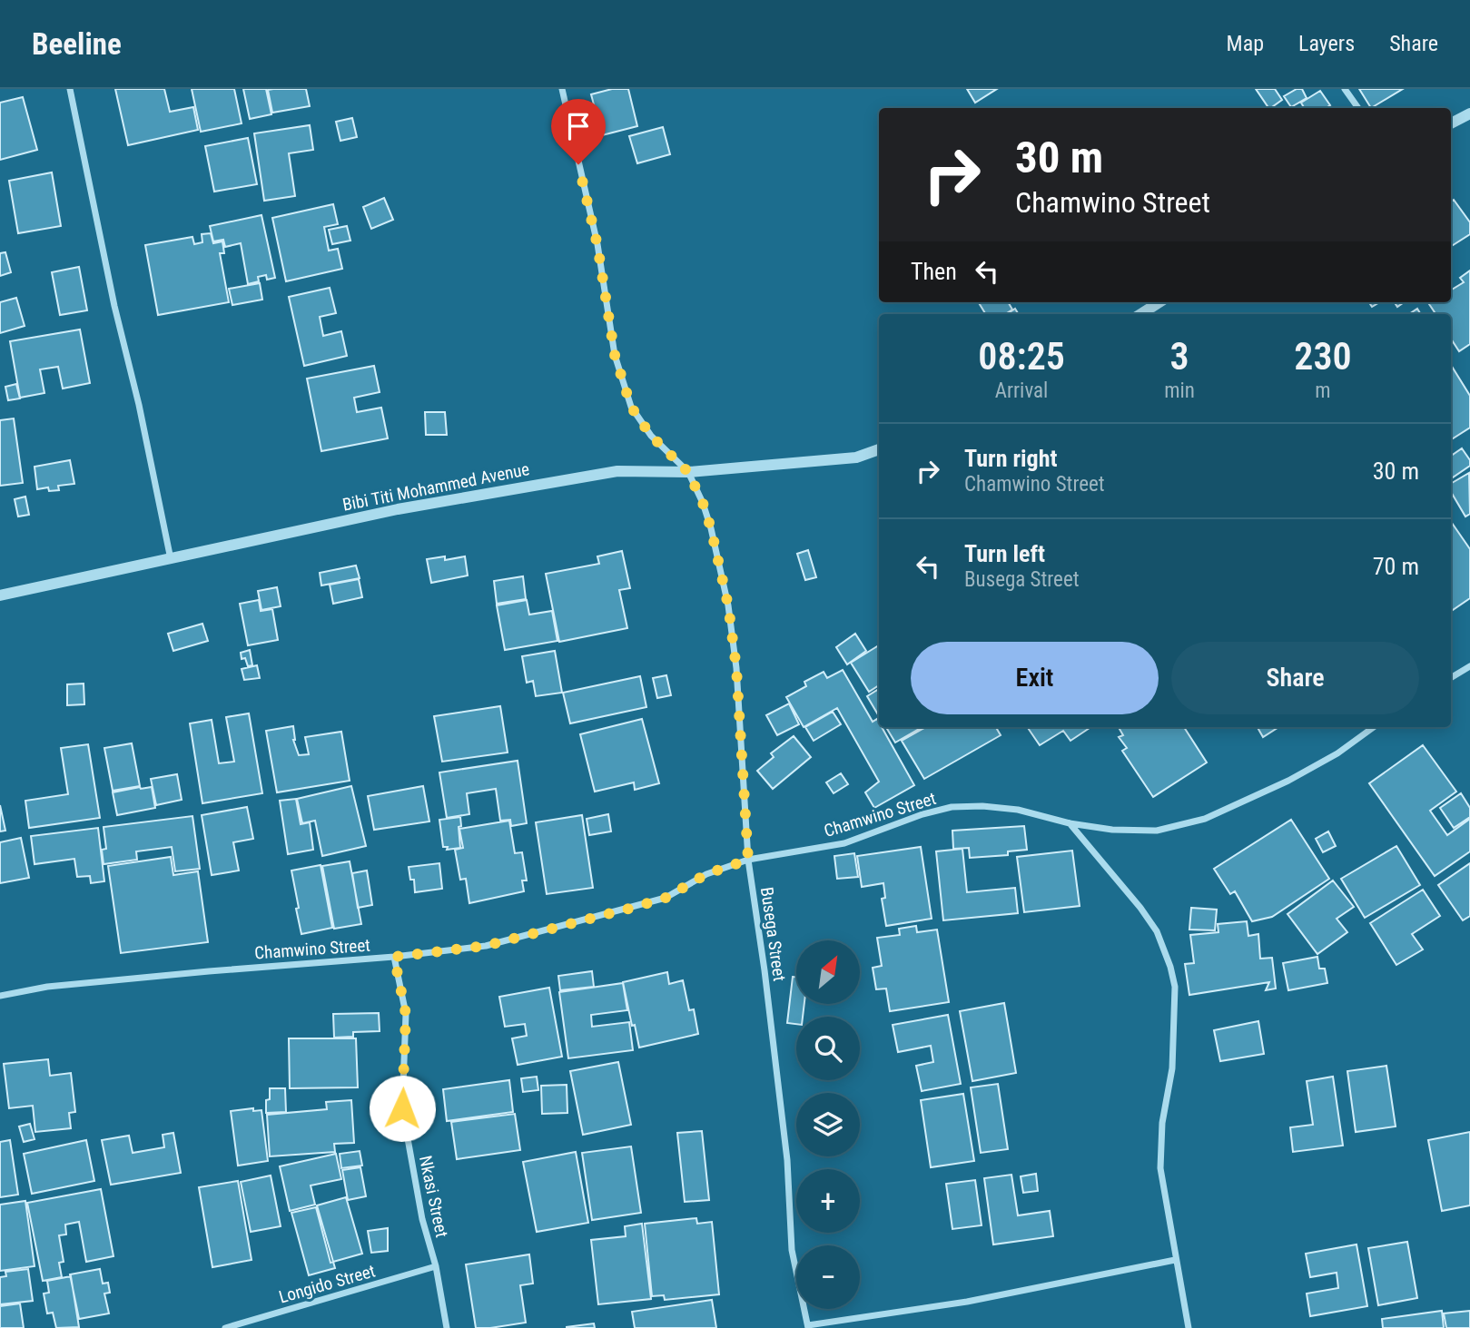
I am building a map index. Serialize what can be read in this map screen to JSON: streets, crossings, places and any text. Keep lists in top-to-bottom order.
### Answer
{
  "streets": {
    "street": [
      "Bibi Titi Mohammed Avenue",
      "Chamwino Street",
      "Busega Street",
      "Nkasi Street",
      "Longido Street"
    ]
  },
  "crossings": [
    ["Bibi Titi Mohammed Avenue", "Busega Street"],
    ["Chamwino Street", "Busega Street"],
    ["Chamwino Street", "Nkasi Street"],
    ["Nkasi Street", "Longido Street"]
  ],
  "north": "top right",
  "page": {
    "header": "Beeline",
    "nav": ["Map", "Layers", "Share"],
    "turn": ["30 m", "Chamwino Street"],
    "then": "Then",
    "eta": [
      "08:25",
      "Arrival",
      "3",
      "min",
      "230",
      "m"
    ],
    "list": [
      {
        "name": "Turn right",
        "note": "Chamwino Street",
        "value": "30 m"
      },
      {
        "name": "Turn left",
        "note": "Busega Street",
        "value": "70 m"
      }
    ],
    "buttons": ["Exit", "Share"],
    "map_buttons": ["+", "−"]
  }
}
